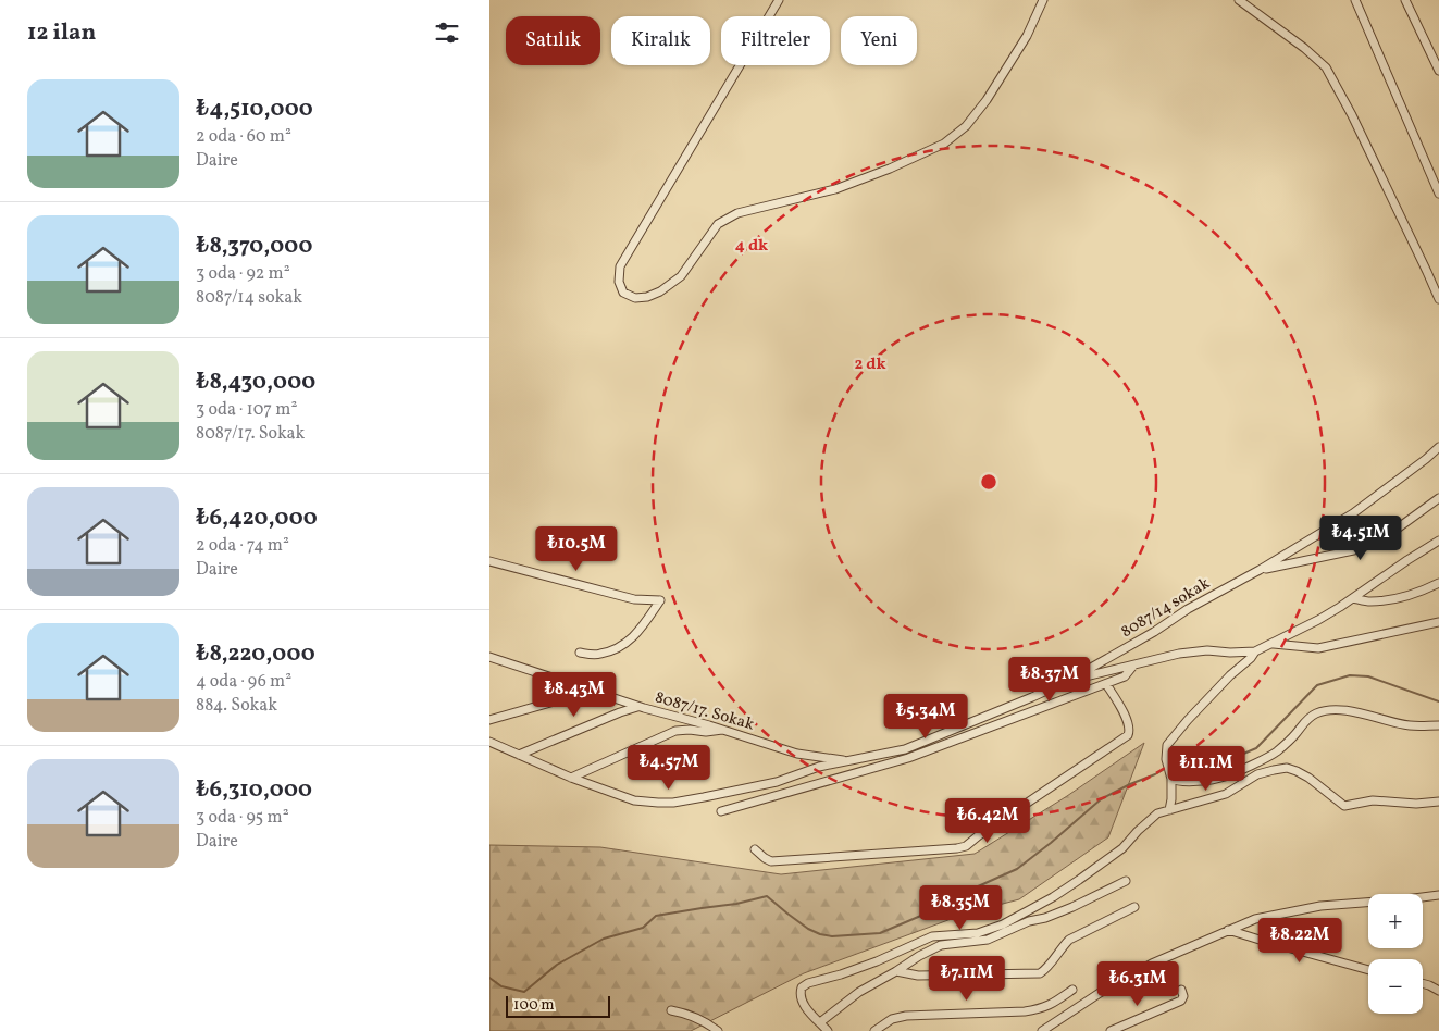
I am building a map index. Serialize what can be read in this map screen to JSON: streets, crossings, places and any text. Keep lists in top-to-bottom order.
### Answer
{
  "streets": {
    "street": ["8087/14 sokak", "8087/17. Sokak"]
  },
  "crossings": [
    ["8087/14 sokak", "8087/17. Sokak"]
  ],
  "scale_bar": "100 m",
  "page": {
    "heading": "12 ilan",
    "chip": [
      "Satılık",
      "Kiralık",
      "Filtreler",
      "Yeni"
    ],
    "list": [
      {
        "name": "₺4,510,000",
        "note": "2 oda · 60 m² · Daire"
      },
      {
        "name": "₺8,370,000",
        "note": "3 oda · 92 m² · 8087/14 sokak"
      },
      {
        "name": "₺8,430,000",
        "note": "3 oda · 107 m² · 8087/17. Sokak"
      },
      {
        "name": "₺6,420,000",
        "note": "2 oda · 74 m² · Daire"
      },
      {
        "name": "₺8,220,000",
        "note": "4 oda · 96 m² · 884. Sokak"
      },
      {
        "name": "₺6,310,000",
        "note": "3 oda · 95 m² · Daire"
      }
    ],
    "price": [
      "₺4.51M",
      "₺10.5M",
      "₺8.37M",
      "₺8.43M",
      "₺5.34M",
      "₺4.57M",
      "₺11.1M",
      "₺6.42M",
      "₺8.35M",
      "₺8.22M",
      "₺7.11M",
      "₺6.31M"
    ],
    "map_buttons": ["+", "−"],
    "scale": "100 m"
  },
  "rings": ["4 dk", "2 dk"]
}
